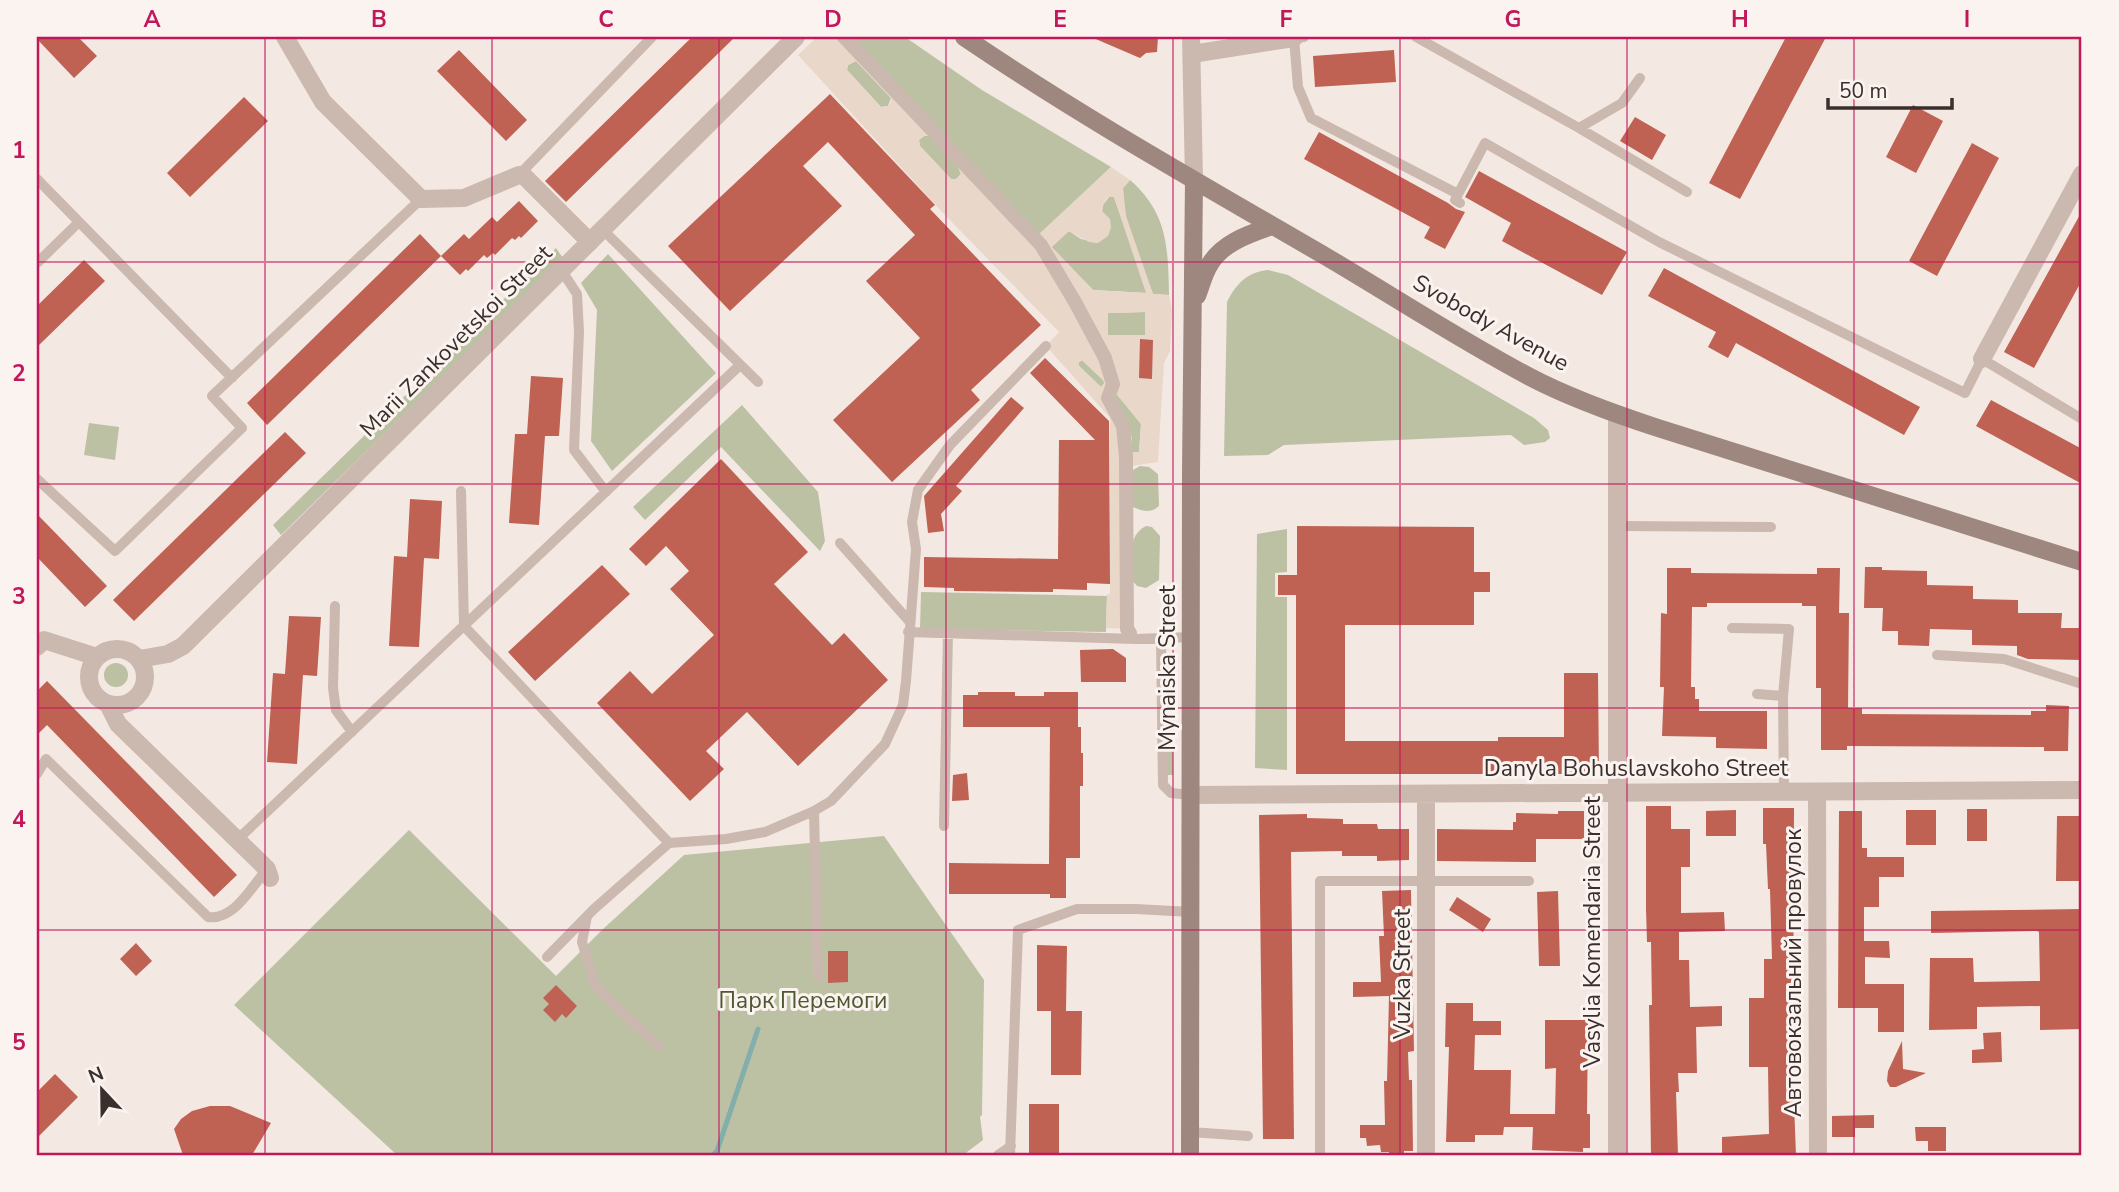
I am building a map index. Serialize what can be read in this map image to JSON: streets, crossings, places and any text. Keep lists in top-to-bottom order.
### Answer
{
  "streets": {
    "main road": ["Svobody Avenue", "Mynaiska Street"],
    "street": [
      "Marii Zankovetskoi Street",
      "Danyla Bohuslavskoho Street",
      "Vasylia Komendaria Street",
      "Автовокзальний провулок",
      "Vuzka Street"
    ]
  },
  "crossings": [
    ["Svobody Avenue", "Mynaiska Street"],
    ["Svobody Avenue", "Vasylia Komendaria Street"],
    ["Mynaiska Street", "Danyla Bohuslavskoho Street"],
    ["Danyla Bohuslavskoho Street", "Vasylia Komendaria Street"],
    ["Danyla Bohuslavskoho Street", "Автовокзальний провулок"],
    ["Danyla Bohuslavskoho Street", "Vuzka Street"]
  ],
  "parks": ["Парк Перемоги"],
  "scale_bar": "50 m",
  "north": "top",
  "grid": {
    "columns": [
      "A",
      "B",
      "C",
      "D",
      "E",
      "F",
      "G",
      "H",
      "I"
    ],
    "rows": [
      "1",
      "2",
      "3",
      "4",
      "5"
    ]
  }
}
